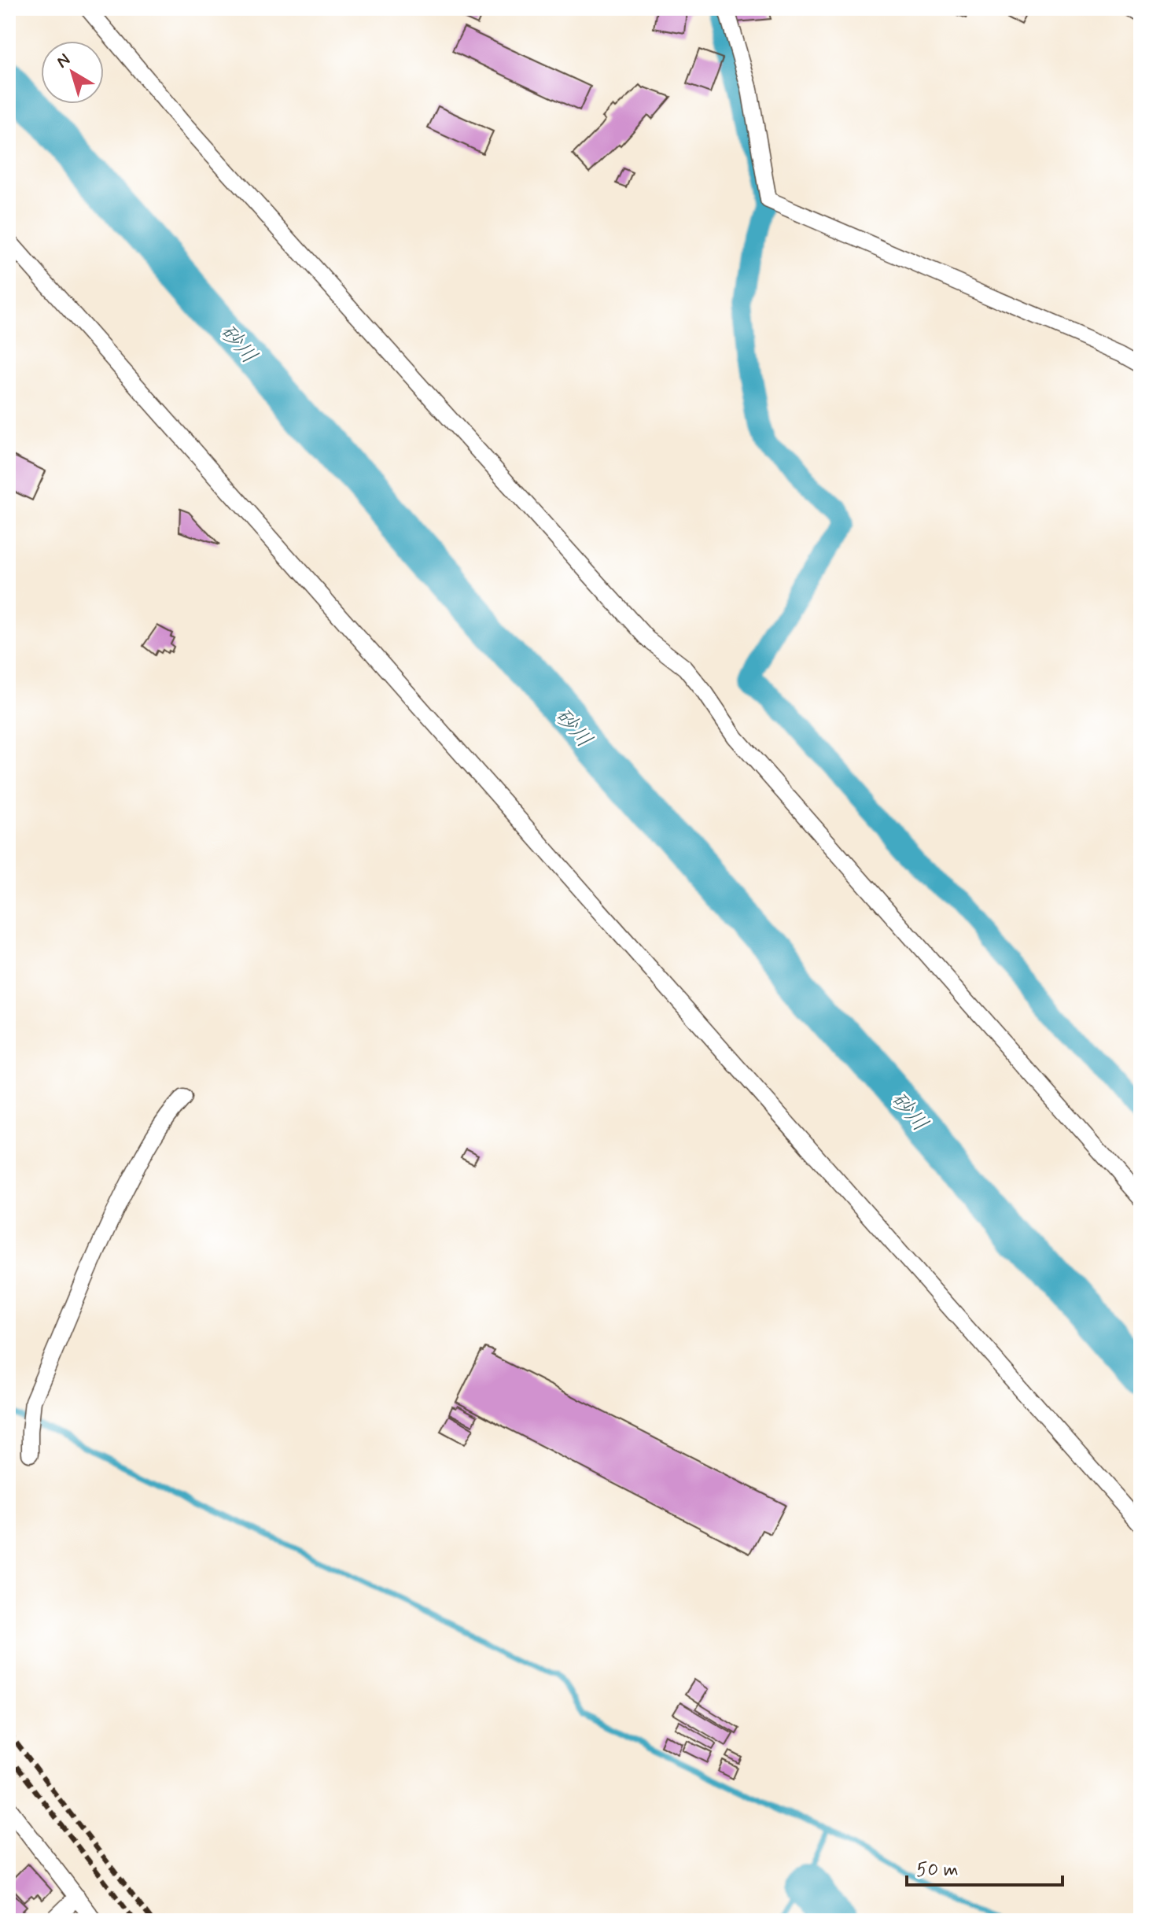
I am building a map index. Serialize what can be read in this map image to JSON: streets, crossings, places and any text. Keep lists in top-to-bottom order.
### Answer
{
  "water": ["砂川"],
  "scale_bar": "50 m",
  "north": "top left"
}
